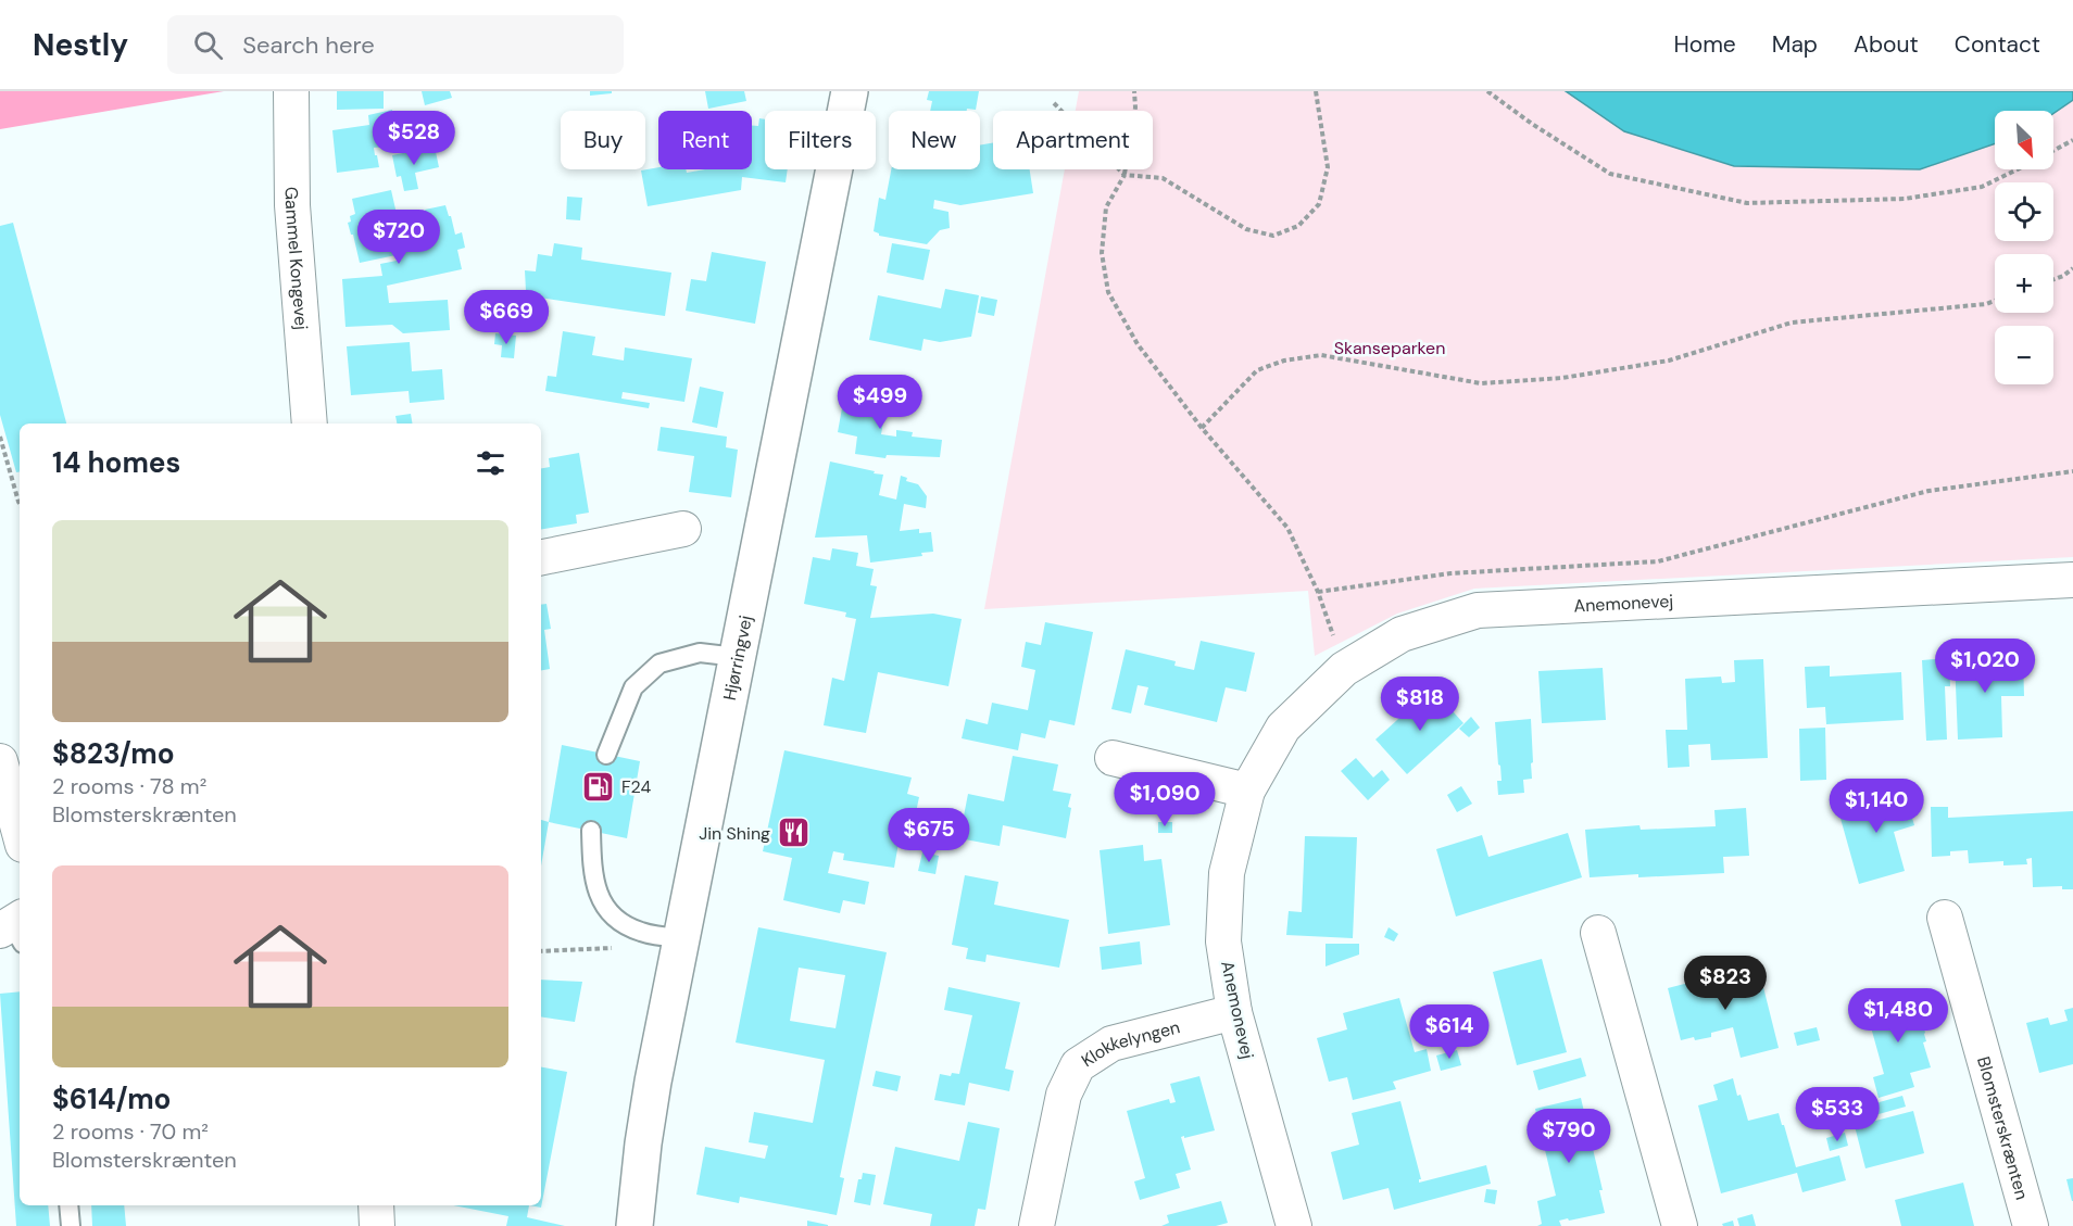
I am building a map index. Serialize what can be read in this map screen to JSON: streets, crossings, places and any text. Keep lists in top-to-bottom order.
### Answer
{
  "streets": {
    "main road": ["Hjørringvej"],
    "street": [
      "Gammel Kongevej",
      "Anemonevej",
      "Klokkelyngen",
      "Blomsterskrænten"
    ]
  },
  "crossings": [
    ["Anemonevej", "Klokkelyngen"]
  ],
  "parks": ["Skanseparken"],
  "places": {
    "fuel station": ["F24"],
    "restaurant": ["Jin Shing"]
  },
  "north": "bottom right",
  "page": {
    "header": "Nestly",
    "search": "Search here",
    "nav": [
      "Home",
      "Map",
      "About",
      "Contact"
    ],
    "map_buttons": ["+", "−"],
    "price": [
      "$528",
      "$720",
      "$669",
      "$499",
      "$1,020",
      "$818",
      "$1,090",
      "$1,140",
      "$675",
      "$823",
      "$1,480",
      "$614",
      "$533",
      "$790"
    ],
    "chip": [
      "Buy",
      "Rent",
      "Filters",
      "New",
      "Apartment"
    ],
    "heading": "14 homes",
    "list": [
      {
        "name": "$823/mo",
        "note": "2 rooms · 78 m² · Blomsterskrænten"
      },
      {
        "name": "$614/mo",
        "note": "2 rooms · 70 m² · Blomsterskrænten"
      }
    ]
  }
}
